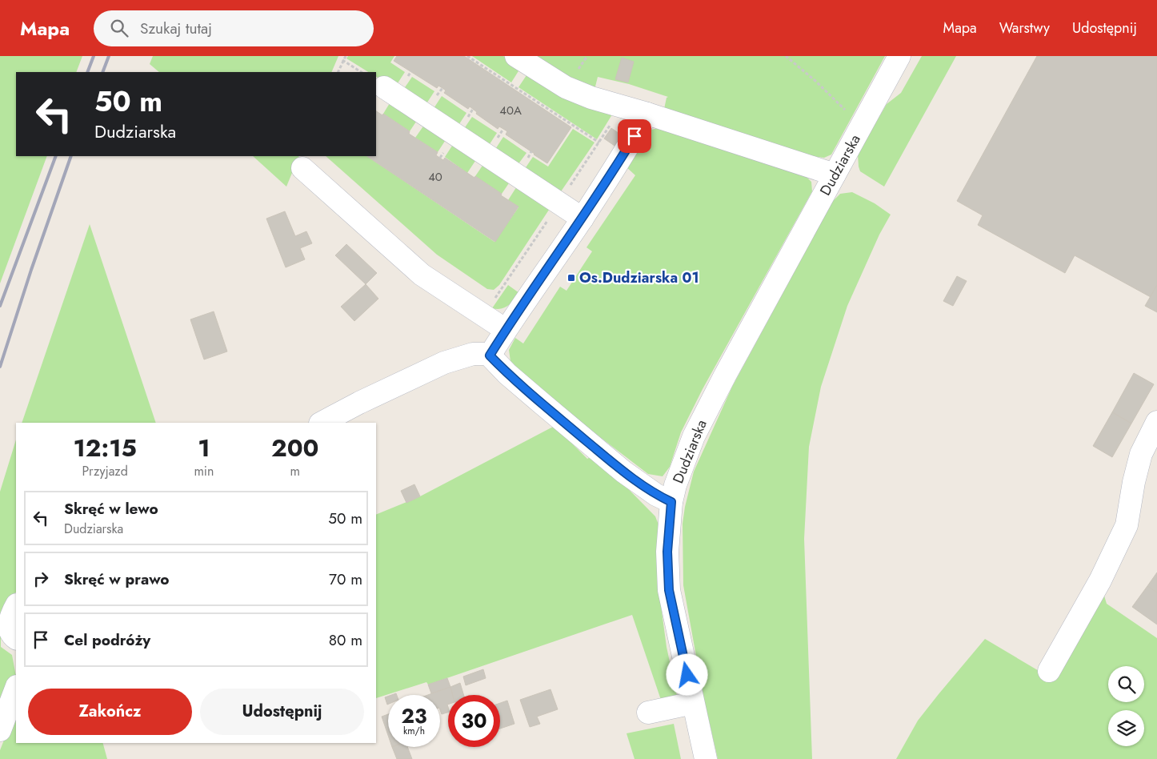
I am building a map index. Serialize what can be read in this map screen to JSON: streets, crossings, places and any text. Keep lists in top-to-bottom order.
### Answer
{
  "streets": {
    "street": ["Dudziarska"]
  },
  "places": {
    "transit": ["Os.Dudziarska 01"]
  },
  "house_numbers": ["40A", "40"],
  "page": {
    "header": "Mapa",
    "search": "Szukaj tutaj",
    "nav": ["Mapa", "Warstwy", "Udostępnij"],
    "turn": ["50 m", "Dudziarska"],
    "eta": [
      "12:15",
      "Przyjazd",
      "1",
      "min",
      "200",
      "m"
    ],
    "list": [
      {
        "name": "Skręć w lewo",
        "note": "Dudziarska",
        "value": "50 m"
      },
      {
        "name": "Skręć w prawo",
        "value": "70 m"
      },
      {
        "name": "Cel podróży",
        "value": "80 m"
      }
    ],
    "buttons": ["Zakończ", "Udostępnij"],
    "speed": "23 km/h",
    "limit": "30"
  }
}
